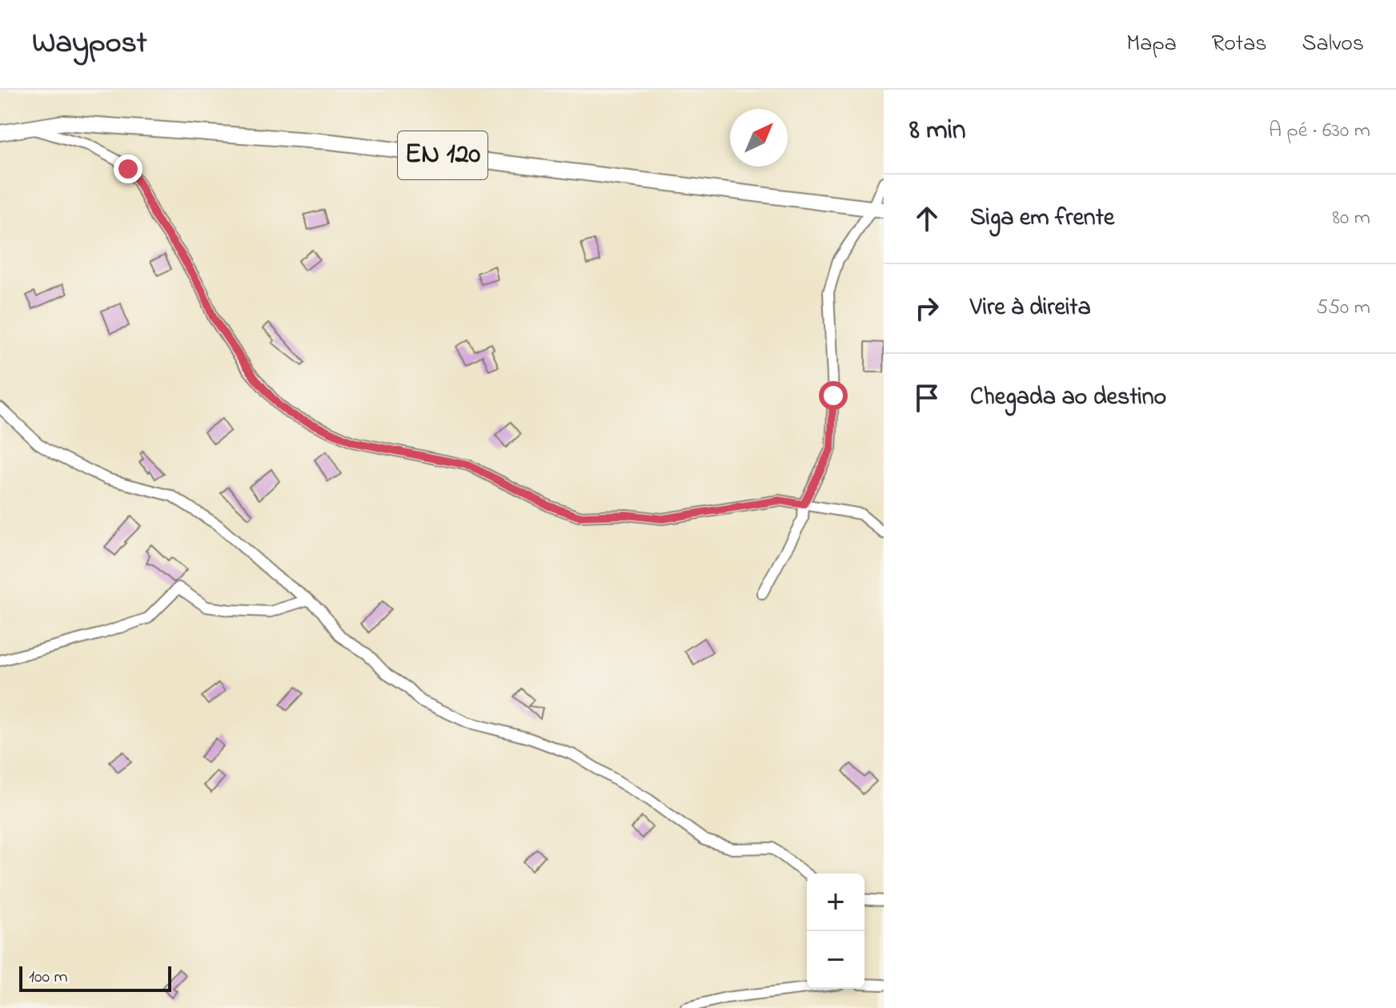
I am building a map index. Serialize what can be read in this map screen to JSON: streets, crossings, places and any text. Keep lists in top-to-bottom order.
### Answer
{
  "streets": {
    "main road": ["EN 120"]
  },
  "scale_bar": "100 m",
  "north": "top right",
  "page": {
    "header": "Waypost",
    "nav": ["Mapa", "Rotas", "Salvos"],
    "heading": ["8 min", "A pé · 630 m"],
    "list": [
      ["Siga em frente", "80 m"],
      ["Vire à direita", "550 m"],
      "Chegada ao destino"
    ],
    "map_buttons": ["+", "−"],
    "scale": "100 m"
  }
}
